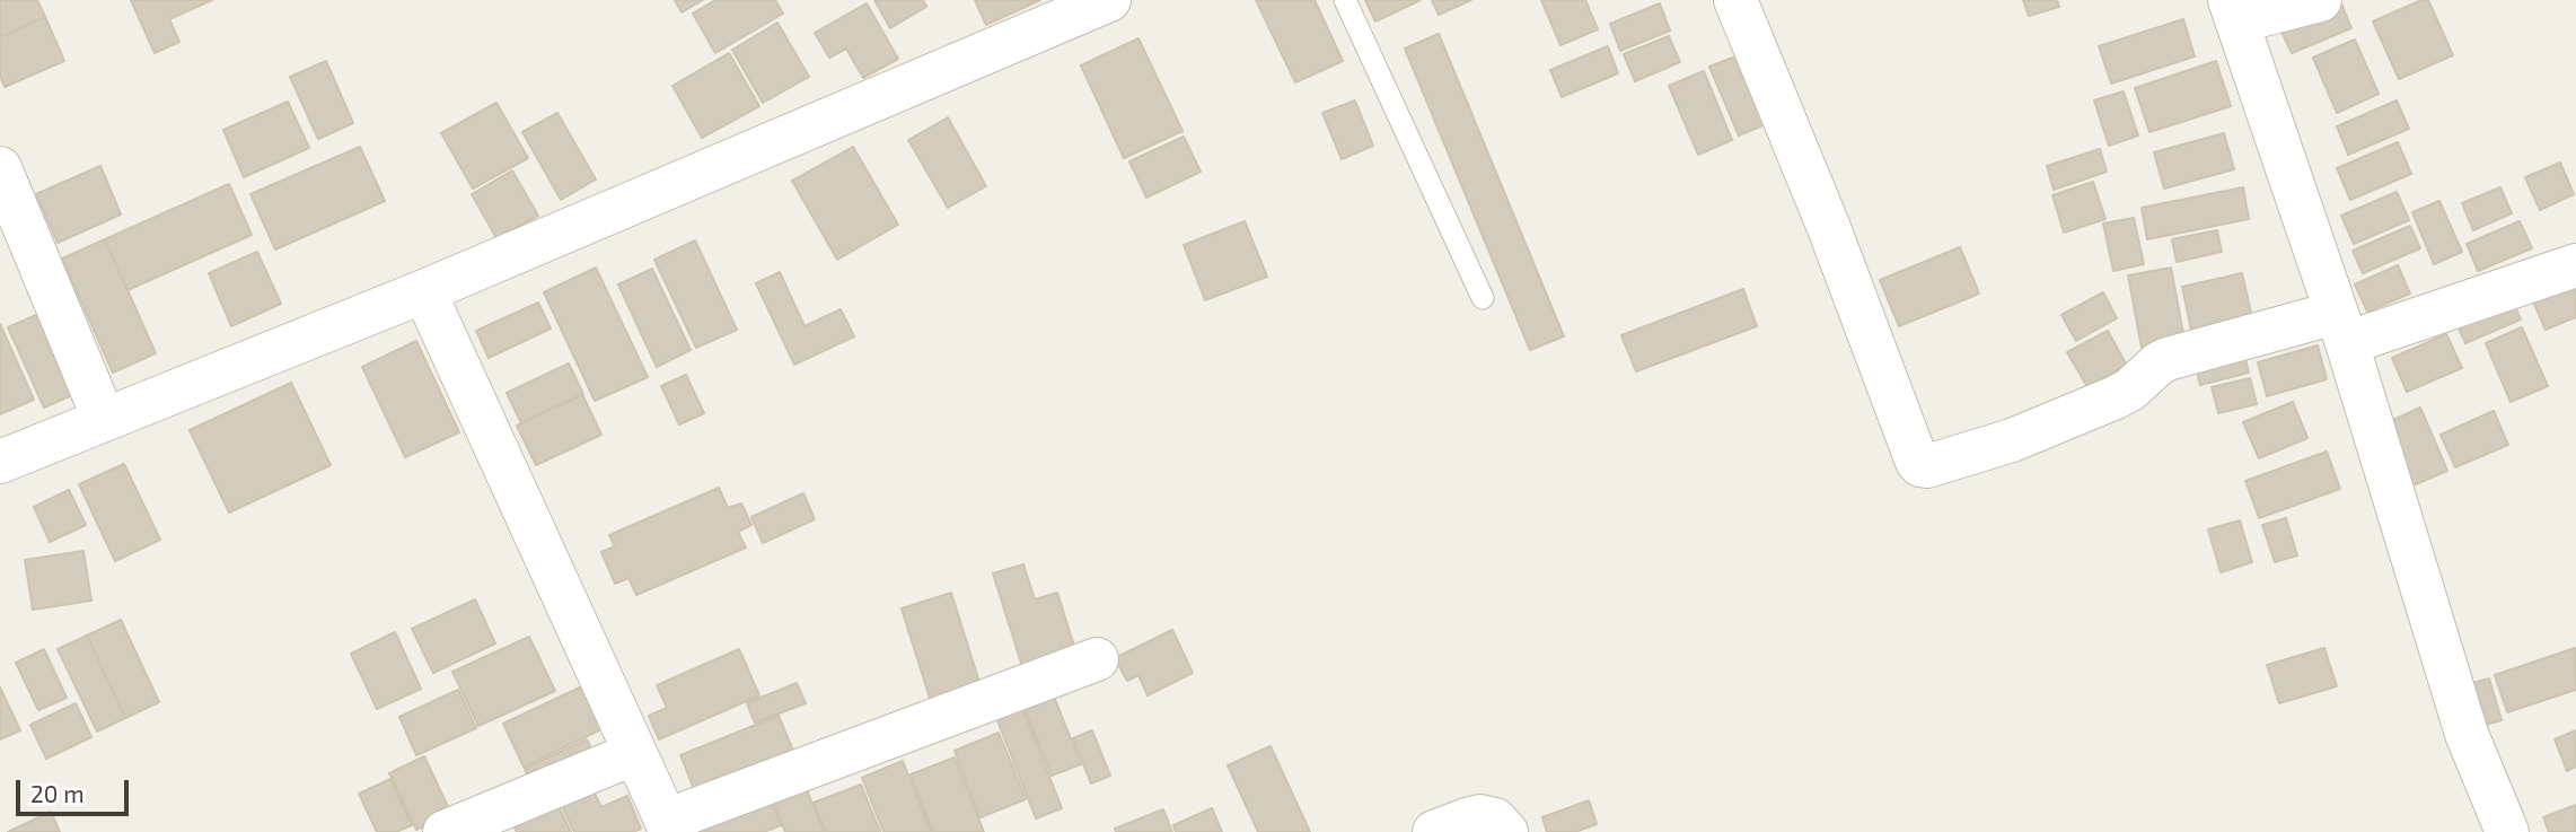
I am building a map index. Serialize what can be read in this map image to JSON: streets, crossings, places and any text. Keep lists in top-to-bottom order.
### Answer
{
  "scale_bar": "20 m"
}
